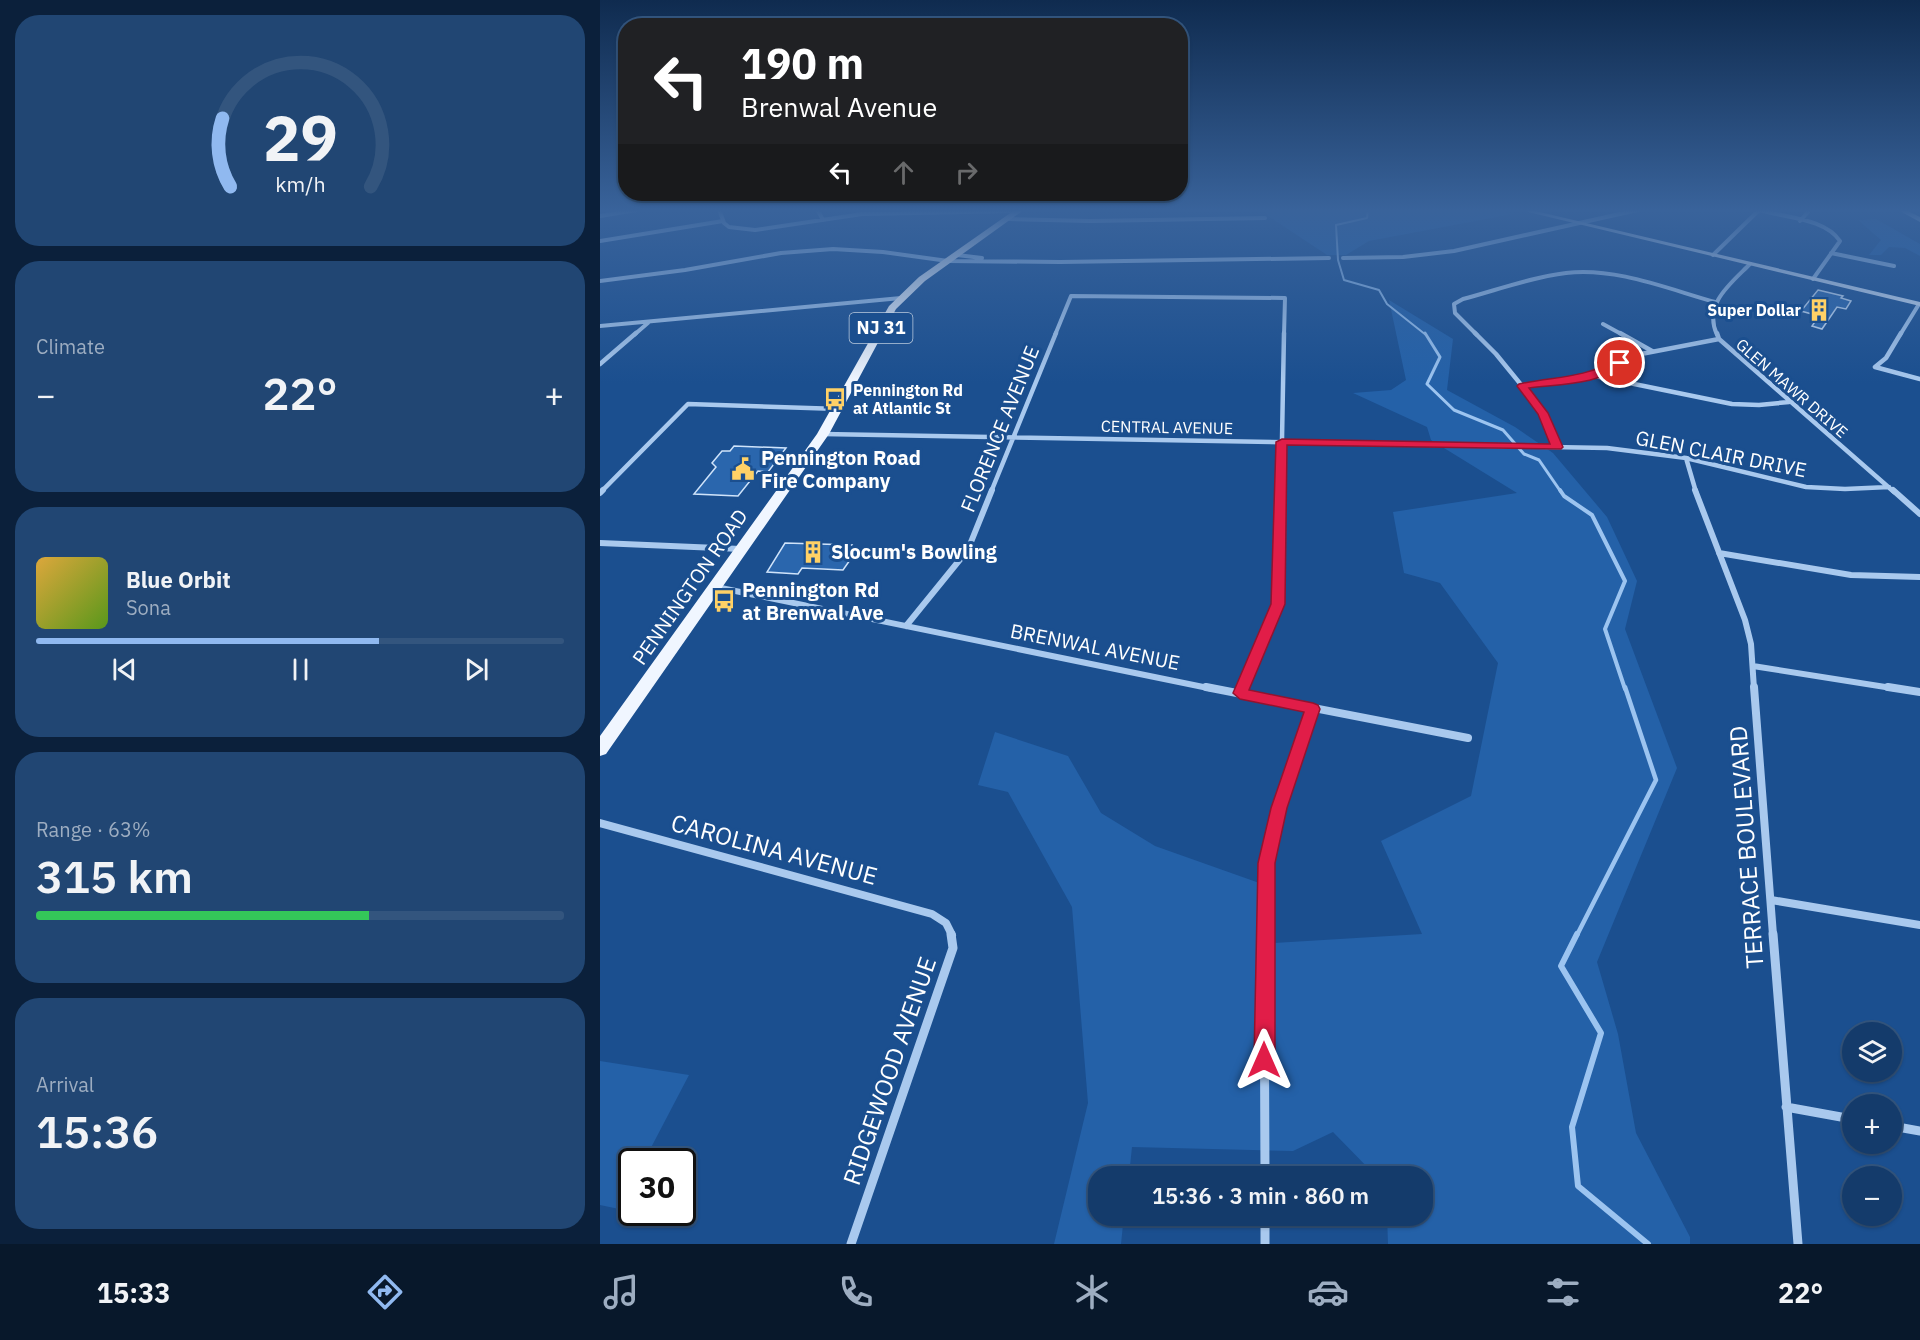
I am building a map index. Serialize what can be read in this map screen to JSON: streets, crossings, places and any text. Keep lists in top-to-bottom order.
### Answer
{
  "streets": {
    "main road": ["NJ 31", "PENNINGTON ROAD"],
    "street": [
      "GLEN MAWR DRIVE",
      "CENTRAL AVENUE",
      "FLORENCE AVENUE",
      "GLEN CLAIR DRIVE",
      "BRENWAL AVENUE",
      "TERRACE BOULEVARD",
      "CAROLINA AVENUE",
      "RIDGEWOOD AVENUE"
    ]
  },
  "crossings": [
    ["GLEN MAWR DRIVE", "GLEN CLAIR DRIVE"],
    ["CENTRAL AVENUE", "FLORENCE AVENUE"],
    ["CENTRAL AVENUE", "GLEN CLAIR DRIVE"],
    ["CENTRAL AVENUE", "PENNINGTON ROAD"],
    ["FLORENCE AVENUE", "BRENWAL AVENUE"],
    ["GLEN CLAIR DRIVE", "TERRACE BOULEVARD"],
    ["PENNINGTON ROAD", "BRENWAL AVENUE"],
    ["CAROLINA AVENUE", "RIDGEWOOD AVENUE"]
  ],
  "places": {
    "building": ["Super Dollar", "Slocum's Bowling"],
    "bus stop": ["Pennington Rd at Atlantic St", "Pennington Rd at Brenwal Ave"],
    "public building": ["Pennington Road Fire Company"]
  },
  "page": {
    "turn": ["190 m", "Brenwal Avenue"],
    "tile": [
      "Climate",
      ["Range · 63%", "315 km"],
      ["Arrival", "15:36"]
    ],
    "heat": ["−", "22°", "+"],
    "song": ["Blue Orbit", "Sona"],
    "map_buttons": ["+", "−"],
    "limit": "30",
    "trip": "15:36 · 3 min · 860 m",
    "tabs": ["15:33", "22°"],
    "gauge": ["29", "km/h"]
  }
}
